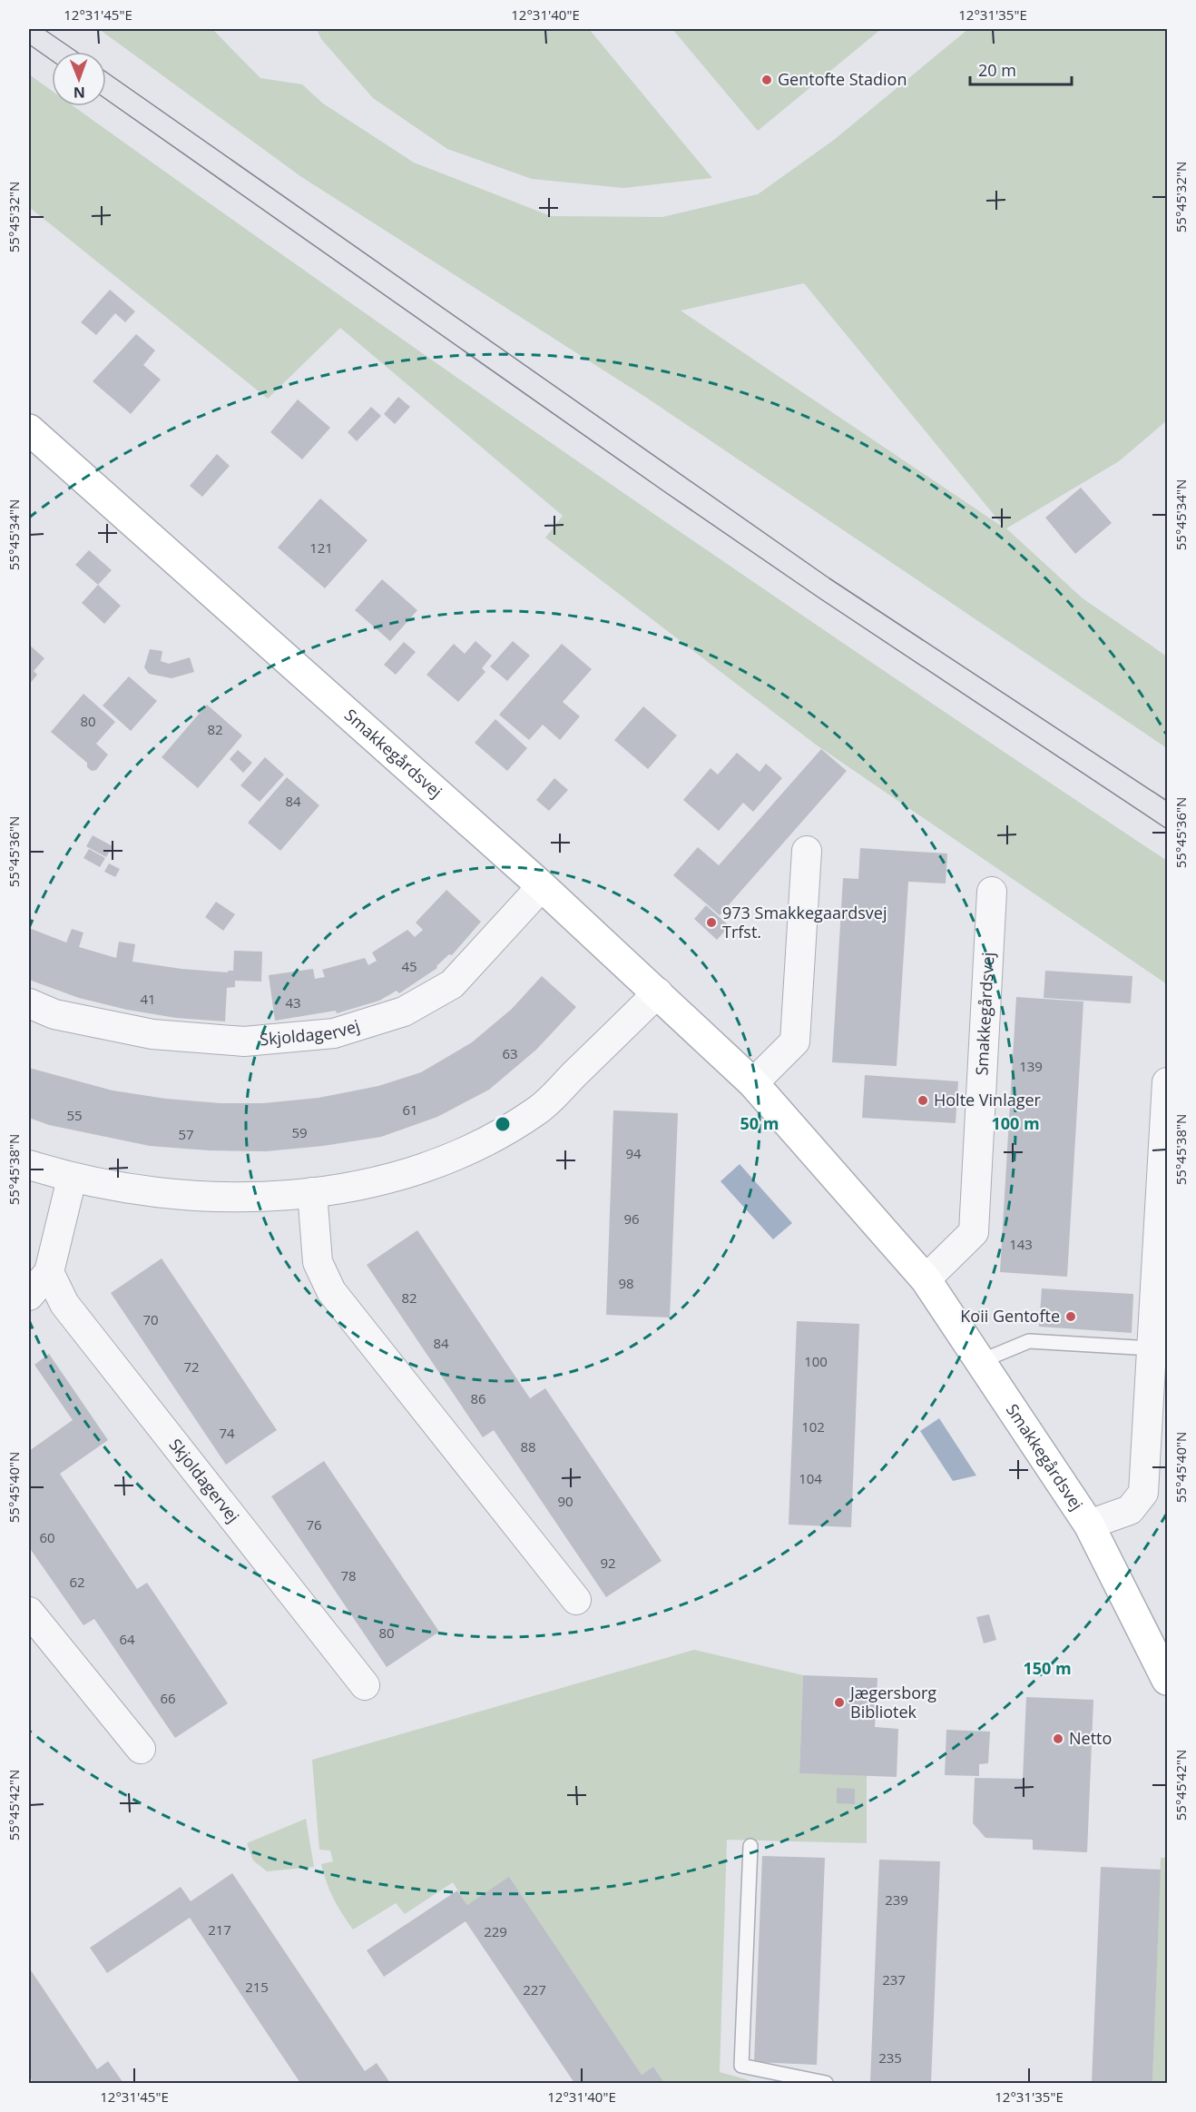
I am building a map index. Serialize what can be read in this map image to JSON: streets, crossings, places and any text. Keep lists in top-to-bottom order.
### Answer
{
  "streets": {
    "street": ["Smakkegårdsvej", "Skjoldagervej"]
  },
  "crossings": [
    ["Smakkegårdsvej", "Skjoldagervej"]
  ],
  "places": [
    "Gentofte Stadion",
    "973 Smakkegaardsvej Trfst.",
    "Holte Vinlager",
    "Koii Gentofte",
    "Jægersborg Bibliotek",
    "Netto"
  ],
  "house_numbers": [
    "121",
    "80",
    "82",
    "84",
    "45",
    "41",
    "43",
    "63",
    "139",
    "61",
    "55",
    "59",
    "57",
    "94",
    "96",
    "143",
    "98",
    "82",
    "70",
    "84",
    "100",
    "72",
    "86",
    "102",
    "74",
    "88",
    "104",
    "90",
    "76",
    "60",
    "92",
    "78",
    "62",
    "80",
    "64",
    "66",
    "239",
    "217",
    "229",
    "237",
    "215",
    "227",
    "235"
  ],
  "scale_bar": "20 m",
  "north": "bottom",
  "coordinates": [
    "12°31'45\"E",
    "12°31'40\"E",
    "12°31'35\"E",
    "55°45'32\"N",
    "55°45'34\"N",
    "55°45'36\"N",
    "55°45'38\"N",
    "55°45'40\"N",
    "55°45'42\"N"
  ],
  "rings": ["50 m", "100 m", "150 m"]
}
